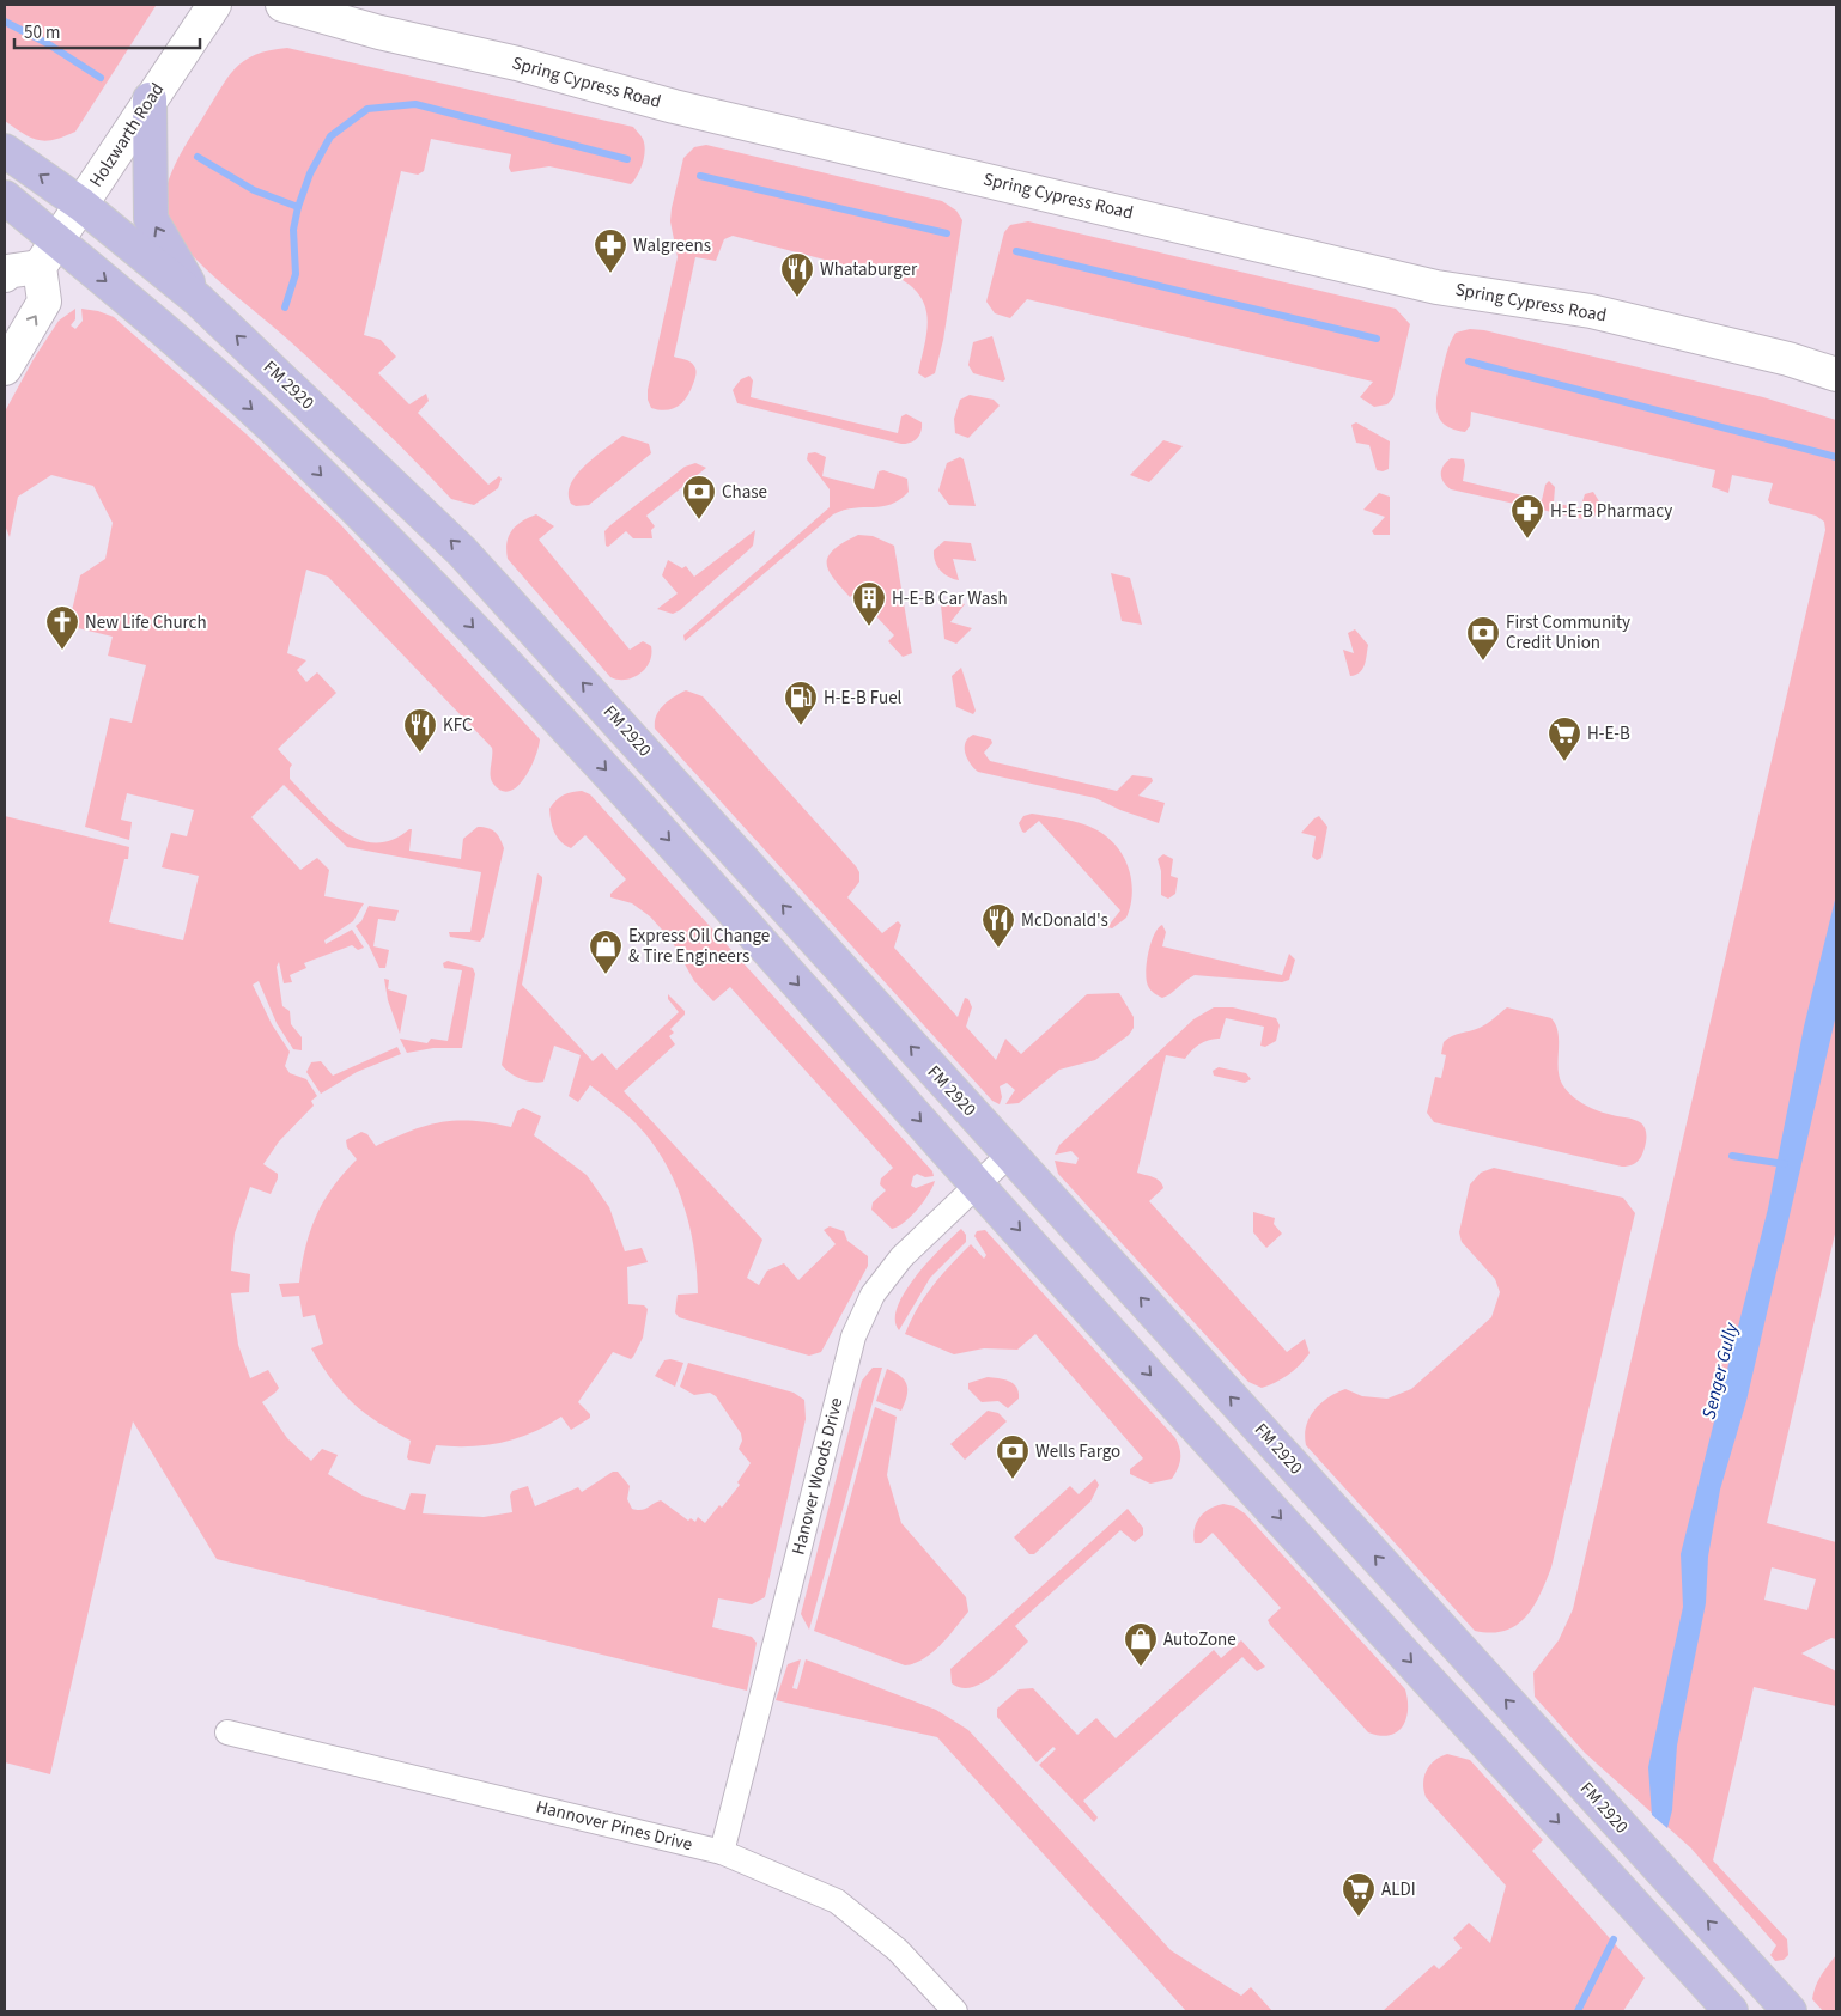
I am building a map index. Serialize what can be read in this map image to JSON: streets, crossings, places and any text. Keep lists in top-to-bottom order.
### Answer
{
  "streets": {
    "main road": ["Spring Cypress Road", "Holzwarth Road", "FM 2920"],
    "street": ["Hanover Woods Drive", "Hannover Pines Drive"]
  },
  "crossings": [
    ["Holzwarth Road", "FM 2920"],
    ["FM 2920", "Hanover Woods Drive"],
    ["Hanover Woods Drive", "Hannover Pines Drive"]
  ],
  "water": ["Senger Gully"],
  "places": {
    "pharmacy": ["Walgreens", "H-E-B Pharmacy"],
    "restaurant": ["Whataburger", "KFC", "McDonald's"],
    "bank": ["Chase", "First Community Credit Union", "Wells Fargo"],
    "building": ["H-E-B Car Wash"],
    "church": ["New Life Church"],
    "fuel station": ["H-E-B Fuel"],
    "supermarket": ["H-E-B", "ALDI"],
    "shop": ["Express Oil Change & Tire Engineers", "AutoZone"]
  },
  "scale_bar": "50 m"
}
